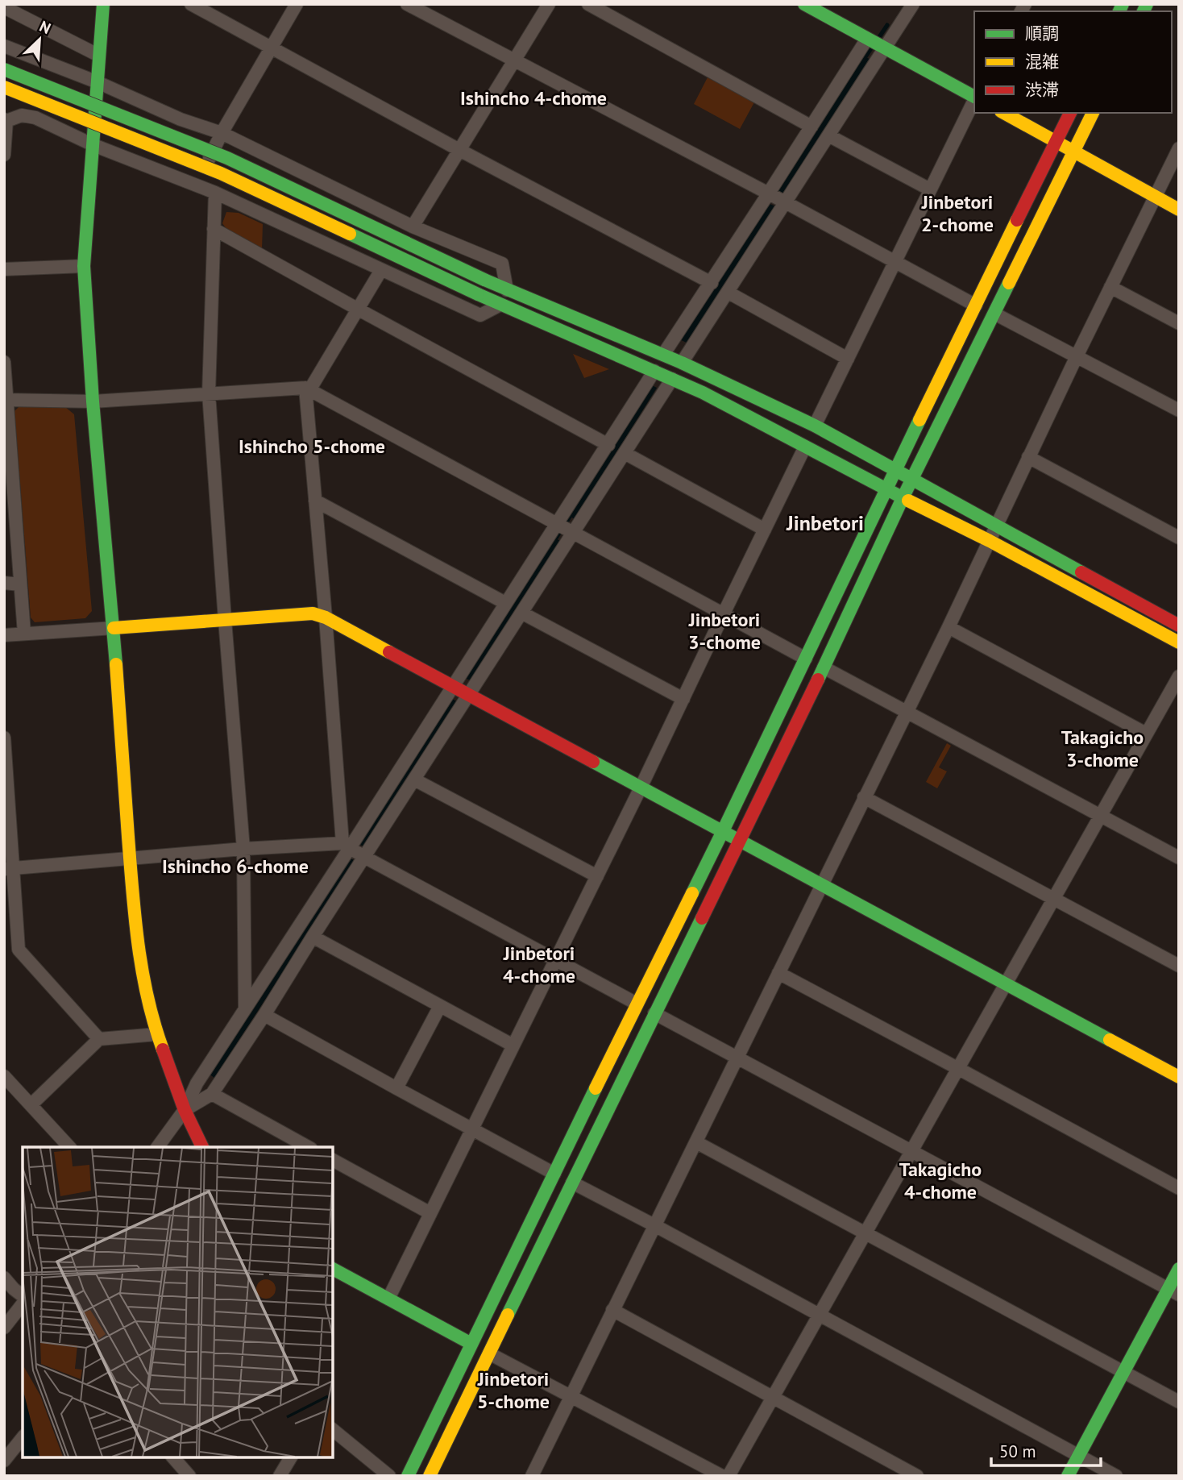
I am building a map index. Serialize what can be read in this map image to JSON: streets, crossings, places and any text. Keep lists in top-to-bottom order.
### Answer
{
  "districts": [
    "Ishincho 4-chome",
    "Jinbetori 2-chome",
    "Ishincho 5-chome",
    "Jinbetori",
    "Jinbetori 3-chome",
    "Takagicho 3-chome",
    "Ishincho 6-chome",
    "Jinbetori 4-chome",
    "Takagicho 4-chome",
    "Jinbetori 5-chome"
  ],
  "legend": ["順調", "混雑", "渋滞"],
  "scale_bar": "50 m",
  "north": "top right"
}
